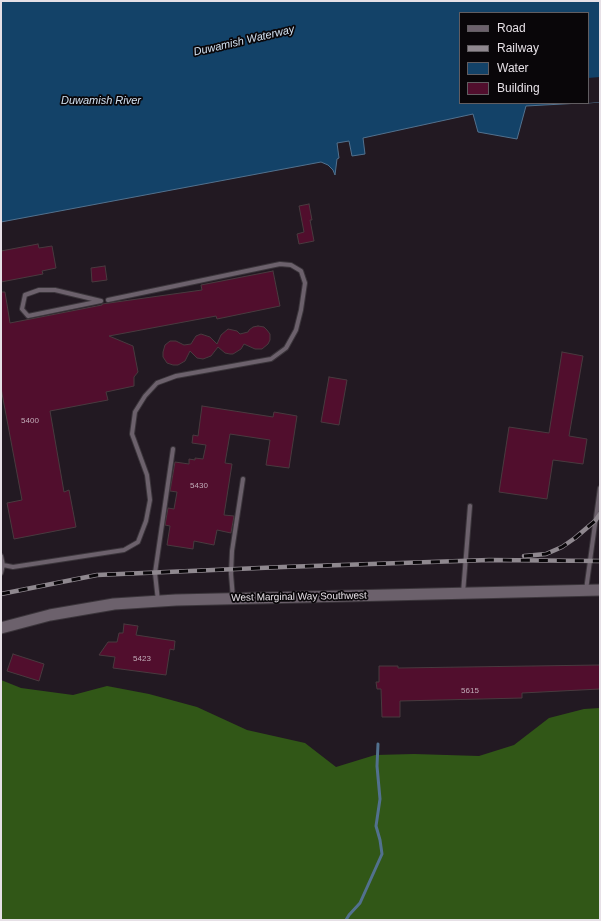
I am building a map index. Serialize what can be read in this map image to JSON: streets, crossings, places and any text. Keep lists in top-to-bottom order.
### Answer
{
  "streets": {
    "main road": ["West Marginal Way Southwest"]
  },
  "water": ["Duwamish Waterway", "Duwamish River"],
  "house_numbers": [
    "5400",
    "5430",
    "5423",
    "5615"
  ],
  "legend": [
    "Road",
    "Railway",
    "Water",
    "Building"
  ]
}
